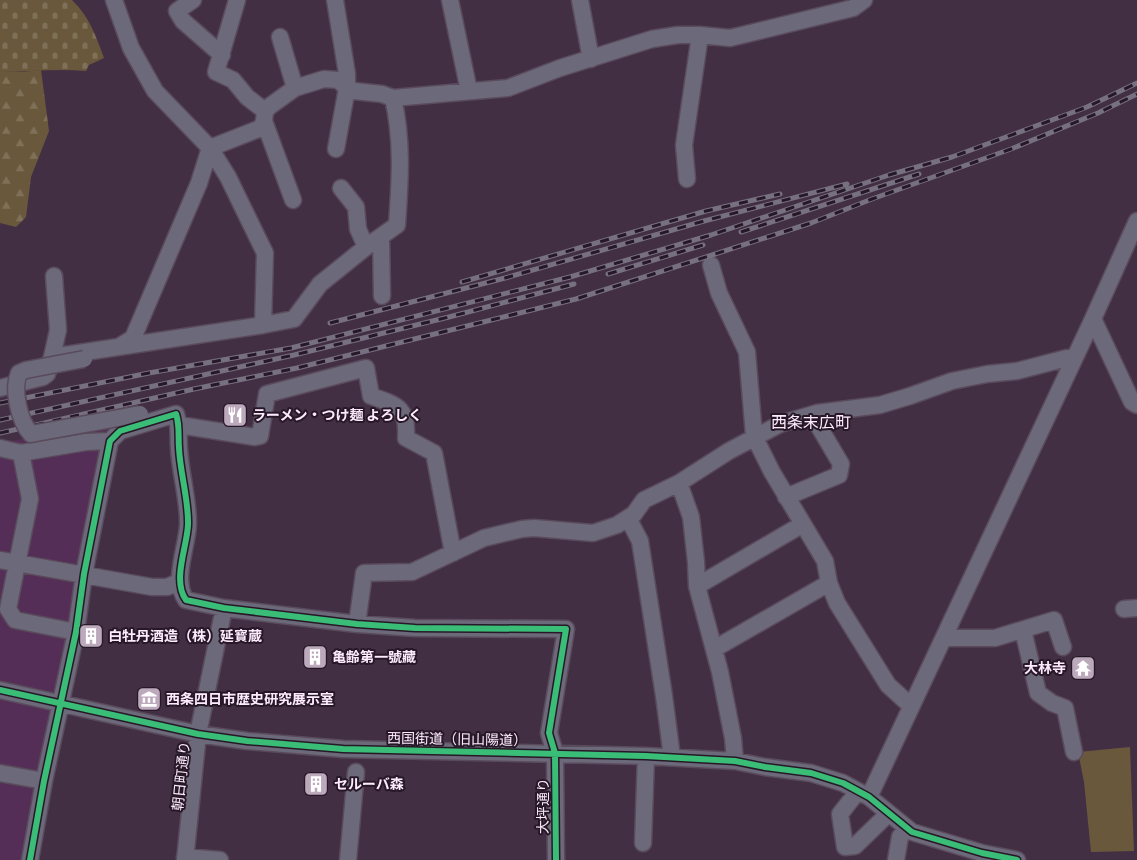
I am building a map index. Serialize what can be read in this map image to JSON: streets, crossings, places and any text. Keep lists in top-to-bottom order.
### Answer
{
  "streets": {
    "street": ["西国街道（旧山陽道）", "朝日町通り", "大坪通り"]
  },
  "crossings": [
    ["西国街道（旧山陽道）", "朝日町通り"],
    ["西国街道（旧山陽道）", "大坪通り"]
  ],
  "districts": ["西条末広町"],
  "places": {
    "restaurant": ["ラーメン・つけ麺 よろしく"],
    "building": ["白牡丹酒造（株）延寳蔵", "亀齢第一號藏", "セルーバ森"],
    "temple": ["大林寺"],
    "museum": ["西条四日市歴史研究展示室"]
  }
}
